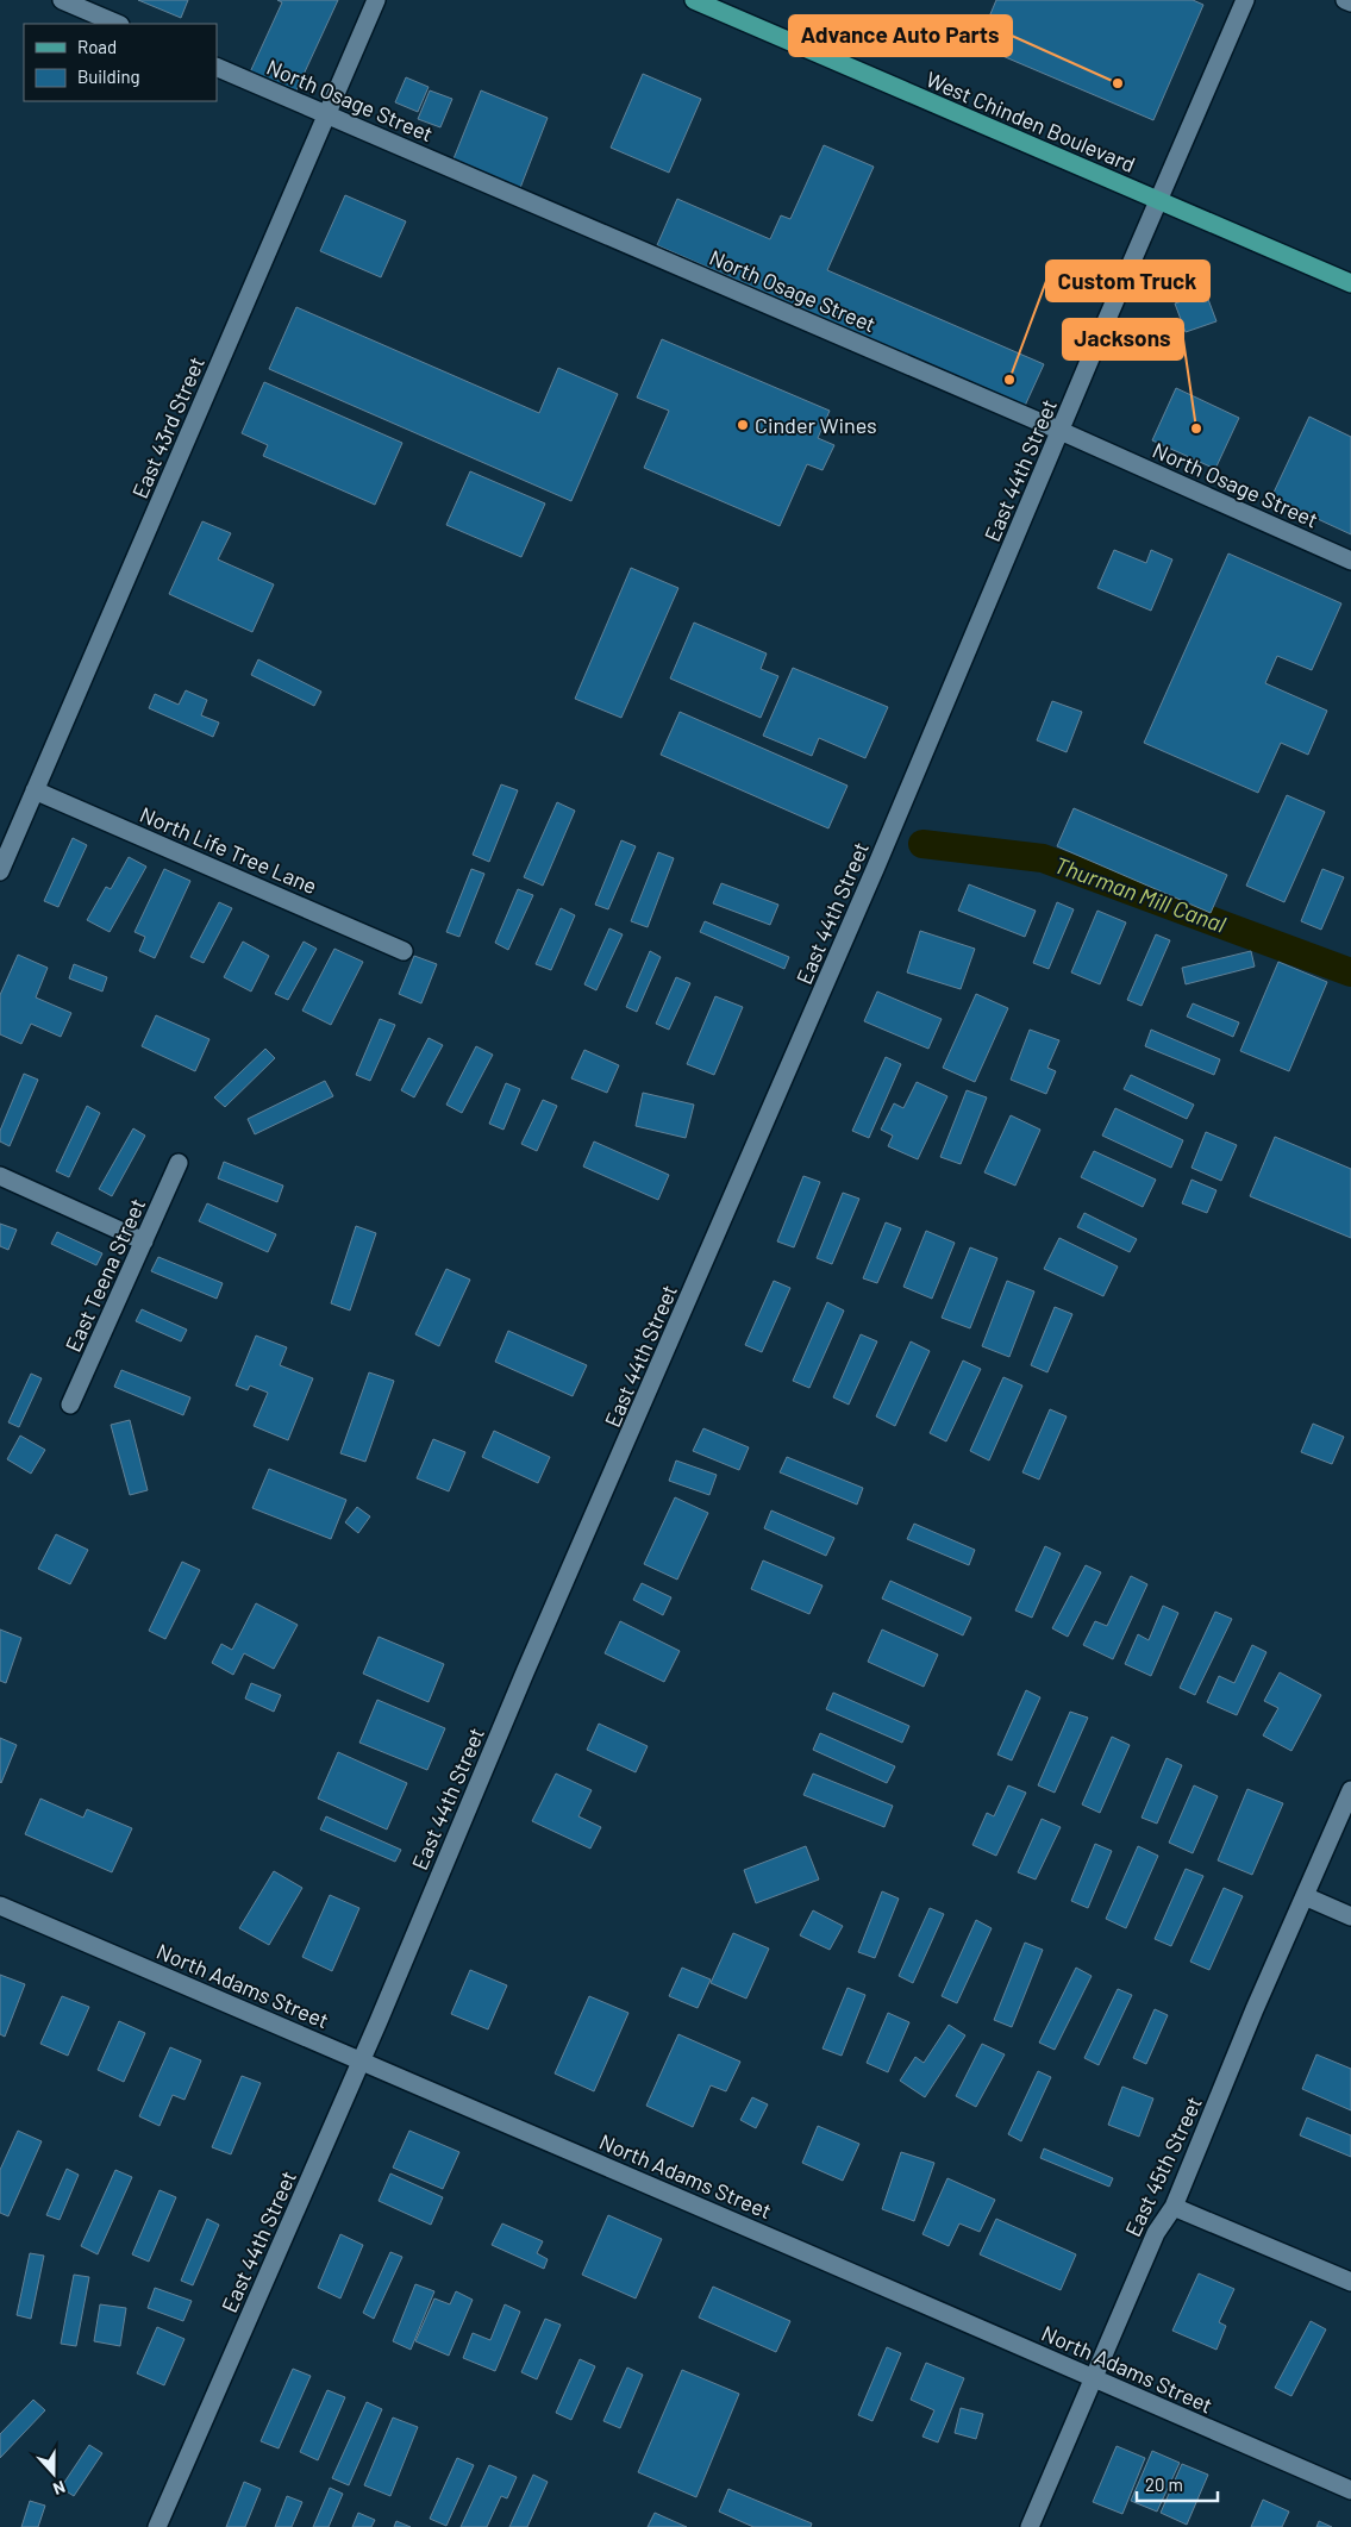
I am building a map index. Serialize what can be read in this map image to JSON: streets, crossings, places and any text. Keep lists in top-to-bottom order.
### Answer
{
  "streets": {
    "main road": ["West Chinden Boulevard"],
    "street": [
      "North Osage Street",
      "East 43rd Street",
      "East 44th Street",
      "North Life Tree Lane",
      "East Teena Street",
      "North Adams Street",
      "East 45th Street"
    ]
  },
  "crossings": [
    ["North Osage Street", "East 43rd Street"],
    ["North Osage Street", "East 44th Street"],
    ["West Chinden Boulevard", "East 44th Street"],
    ["East 43rd Street", "North Life Tree Lane"],
    ["East 44th Street", "North Adams Street"],
    ["North Adams Street", "East 45th Street"]
  ],
  "water": ["Thurman Mill Canal"],
  "places": [
    "Advance Auto Parts",
    "Custom Truck",
    "Cinder Wines",
    "Jacksons"
  ],
  "legend": ["Road", "Building"],
  "scale_bar": "20 m",
  "north": "bottom"
}
